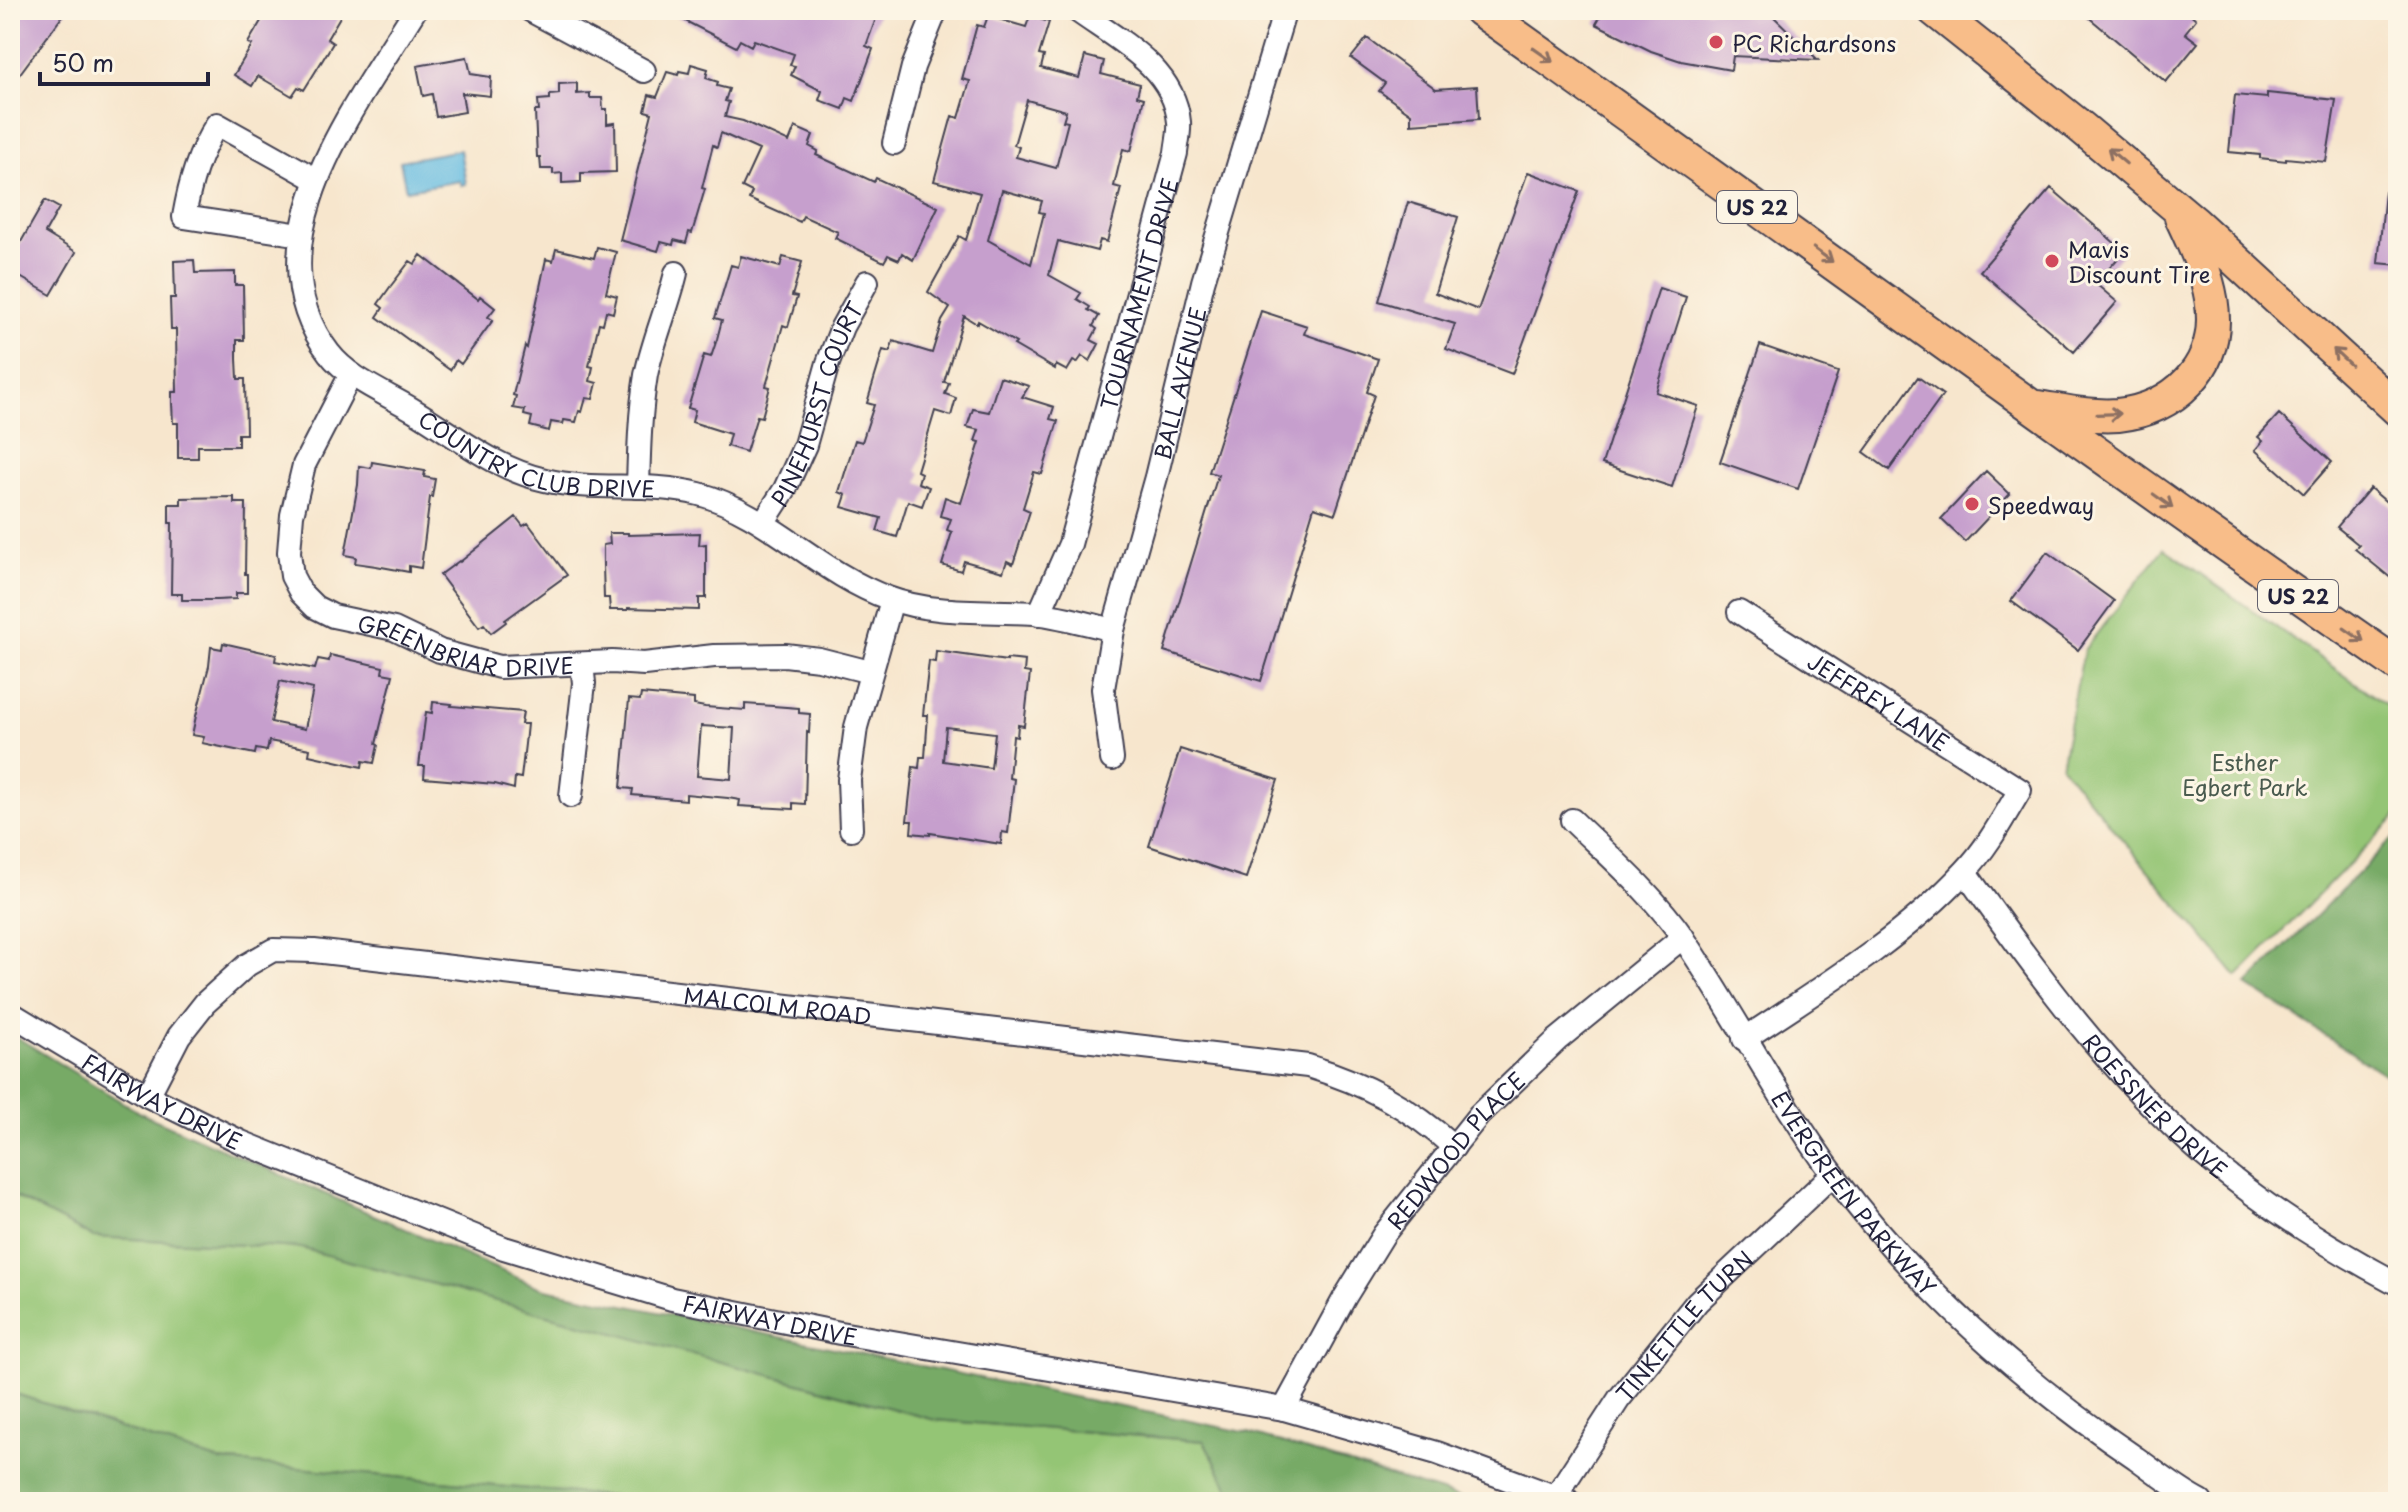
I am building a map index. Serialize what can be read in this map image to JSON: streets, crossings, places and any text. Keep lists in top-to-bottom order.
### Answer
{
  "streets": {
    "highway": ["US 22"],
    "street": [
      "TOURNAMENT DRIVE",
      "BALL AVENUE",
      "PINEHURST COURT",
      "COUNTRY CLUB DRIVE",
      "GREENBRIAR DRIVE",
      "JEFFREY LANE",
      "MALCOLM ROAD",
      "FAIRWAY DRIVE",
      "ROESSNER DRIVE",
      "REDWOOD PLACE",
      "EVERGREEN PARKWAY",
      "TINKETTLE TURN"
    ]
  },
  "crossings": [
    ["TOURNAMENT DRIVE", "COUNTRY CLUB DRIVE"],
    ["BALL AVENUE", "COUNTRY CLUB DRIVE"],
    ["PINEHURST COURT", "COUNTRY CLUB DRIVE"],
    ["COUNTRY CLUB DRIVE", "GREENBRIAR DRIVE"],
    ["JEFFREY LANE", "ROESSNER DRIVE"],
    ["MALCOLM ROAD", "FAIRWAY DRIVE"],
    ["MALCOLM ROAD", "REDWOOD PLACE"],
    ["FAIRWAY DRIVE", "REDWOOD PLACE"],
    ["FAIRWAY DRIVE", "TINKETTLE TURN"],
    ["REDWOOD PLACE", "EVERGREEN PARKWAY"],
    ["EVERGREEN PARKWAY", "TINKETTLE TURN"]
  ],
  "parks": ["Esther Egbert Park"],
  "places": ["PC Richardsons", "Mavis Discount Tire", "Speedway"],
  "scale_bar": "50 m"
}
